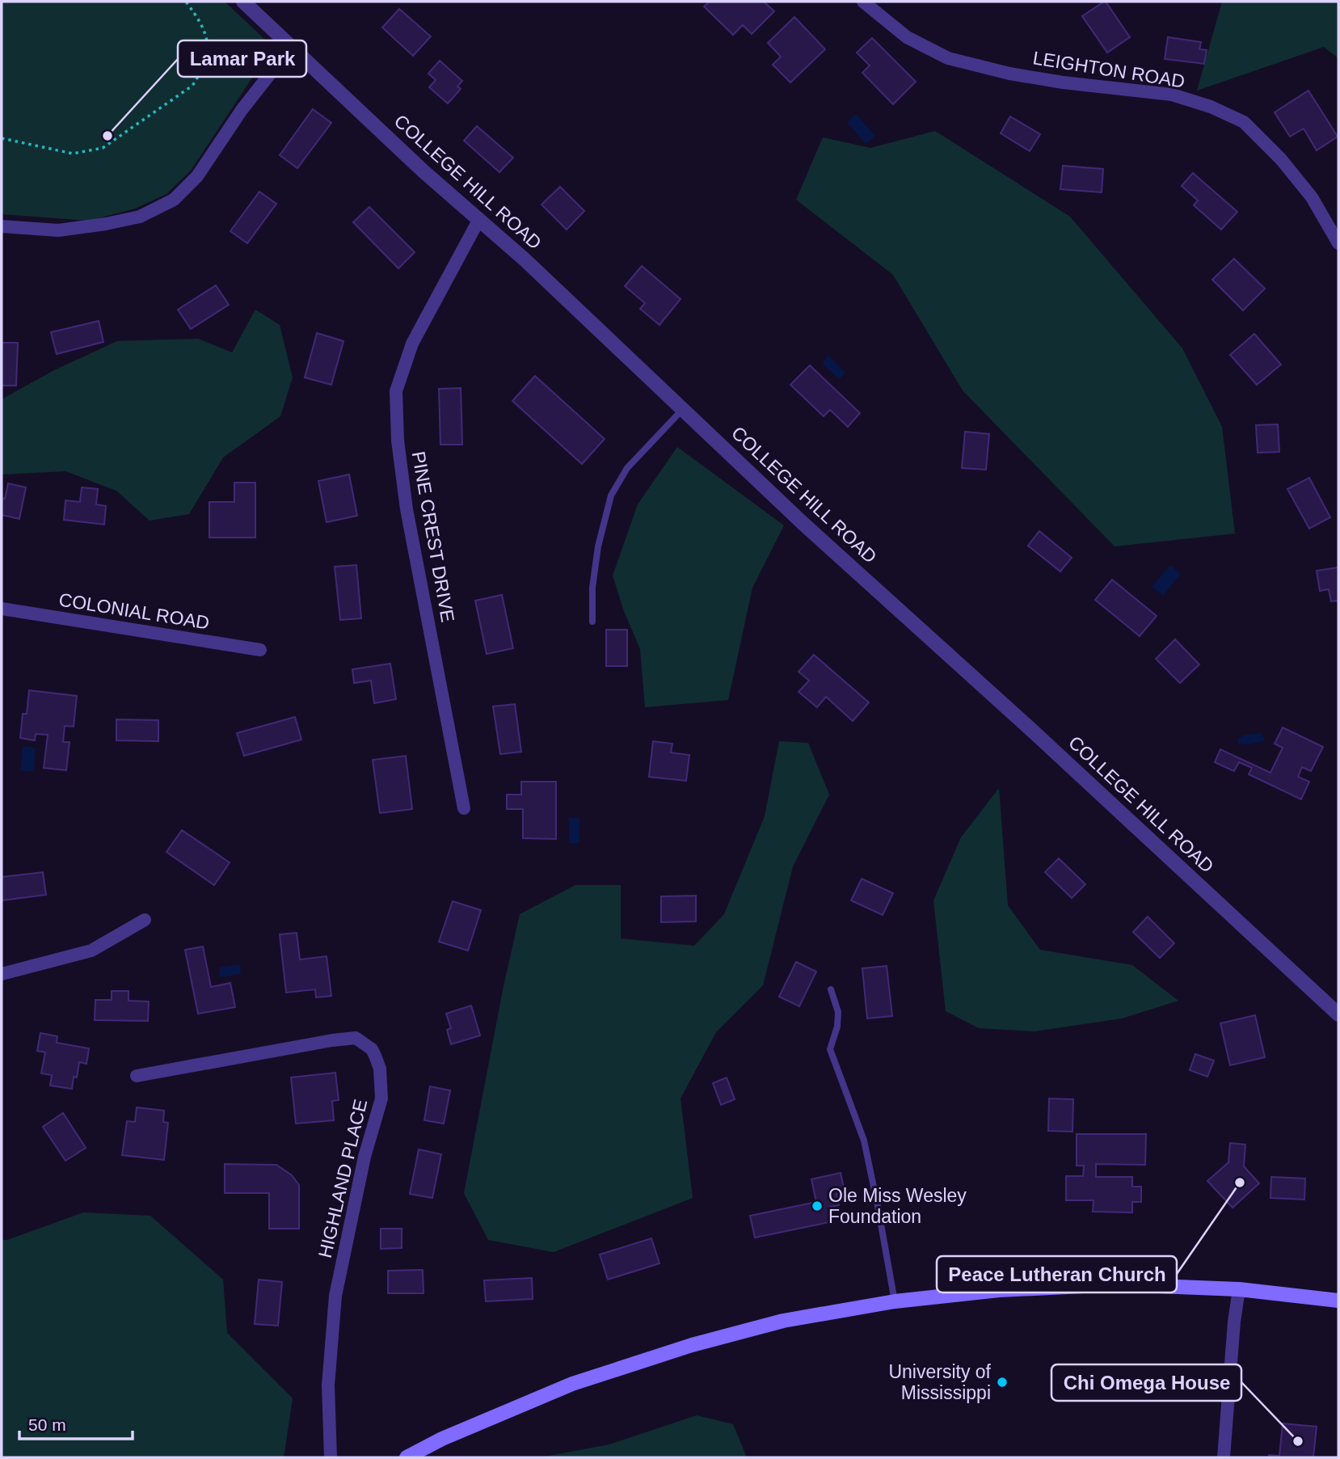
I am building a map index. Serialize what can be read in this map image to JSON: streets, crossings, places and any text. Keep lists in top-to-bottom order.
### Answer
{
  "streets": {
    "street": [
      "LEIGHTON ROAD",
      "COLLEGE HILL ROAD",
      "PINE CREST DRIVE",
      "COLONIAL ROAD",
      "HIGHLAND PLACE"
    ]
  },
  "crossings": [
    ["COLLEGE HILL ROAD", "PINE CREST DRIVE"]
  ],
  "places": [
    "Lamar Park",
    "Peace Lutheran Church",
    "Ole Miss Wesley Foundation",
    "University of Mississippi",
    "Chi Omega House"
  ],
  "scale_bar": "50 m"
}
